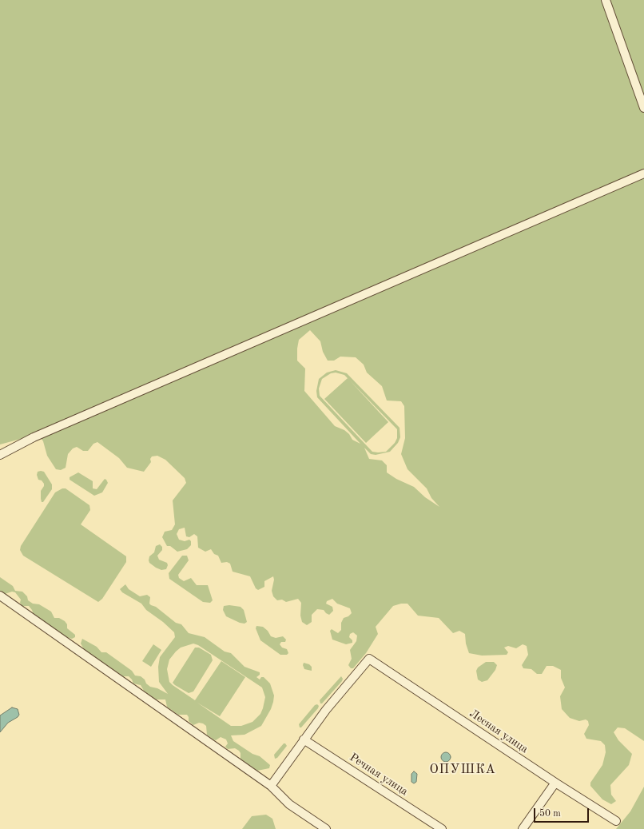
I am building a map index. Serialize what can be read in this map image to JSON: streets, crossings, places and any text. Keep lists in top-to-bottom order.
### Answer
{
  "streets": {
    "street": ["Лесная улица", "Речная улица"]
  },
  "crossings": [
    ["Лесная улица", "Речная улица"]
  ],
  "districts": ["ОПУШКА"],
  "scale_bar": "50 m"
}
